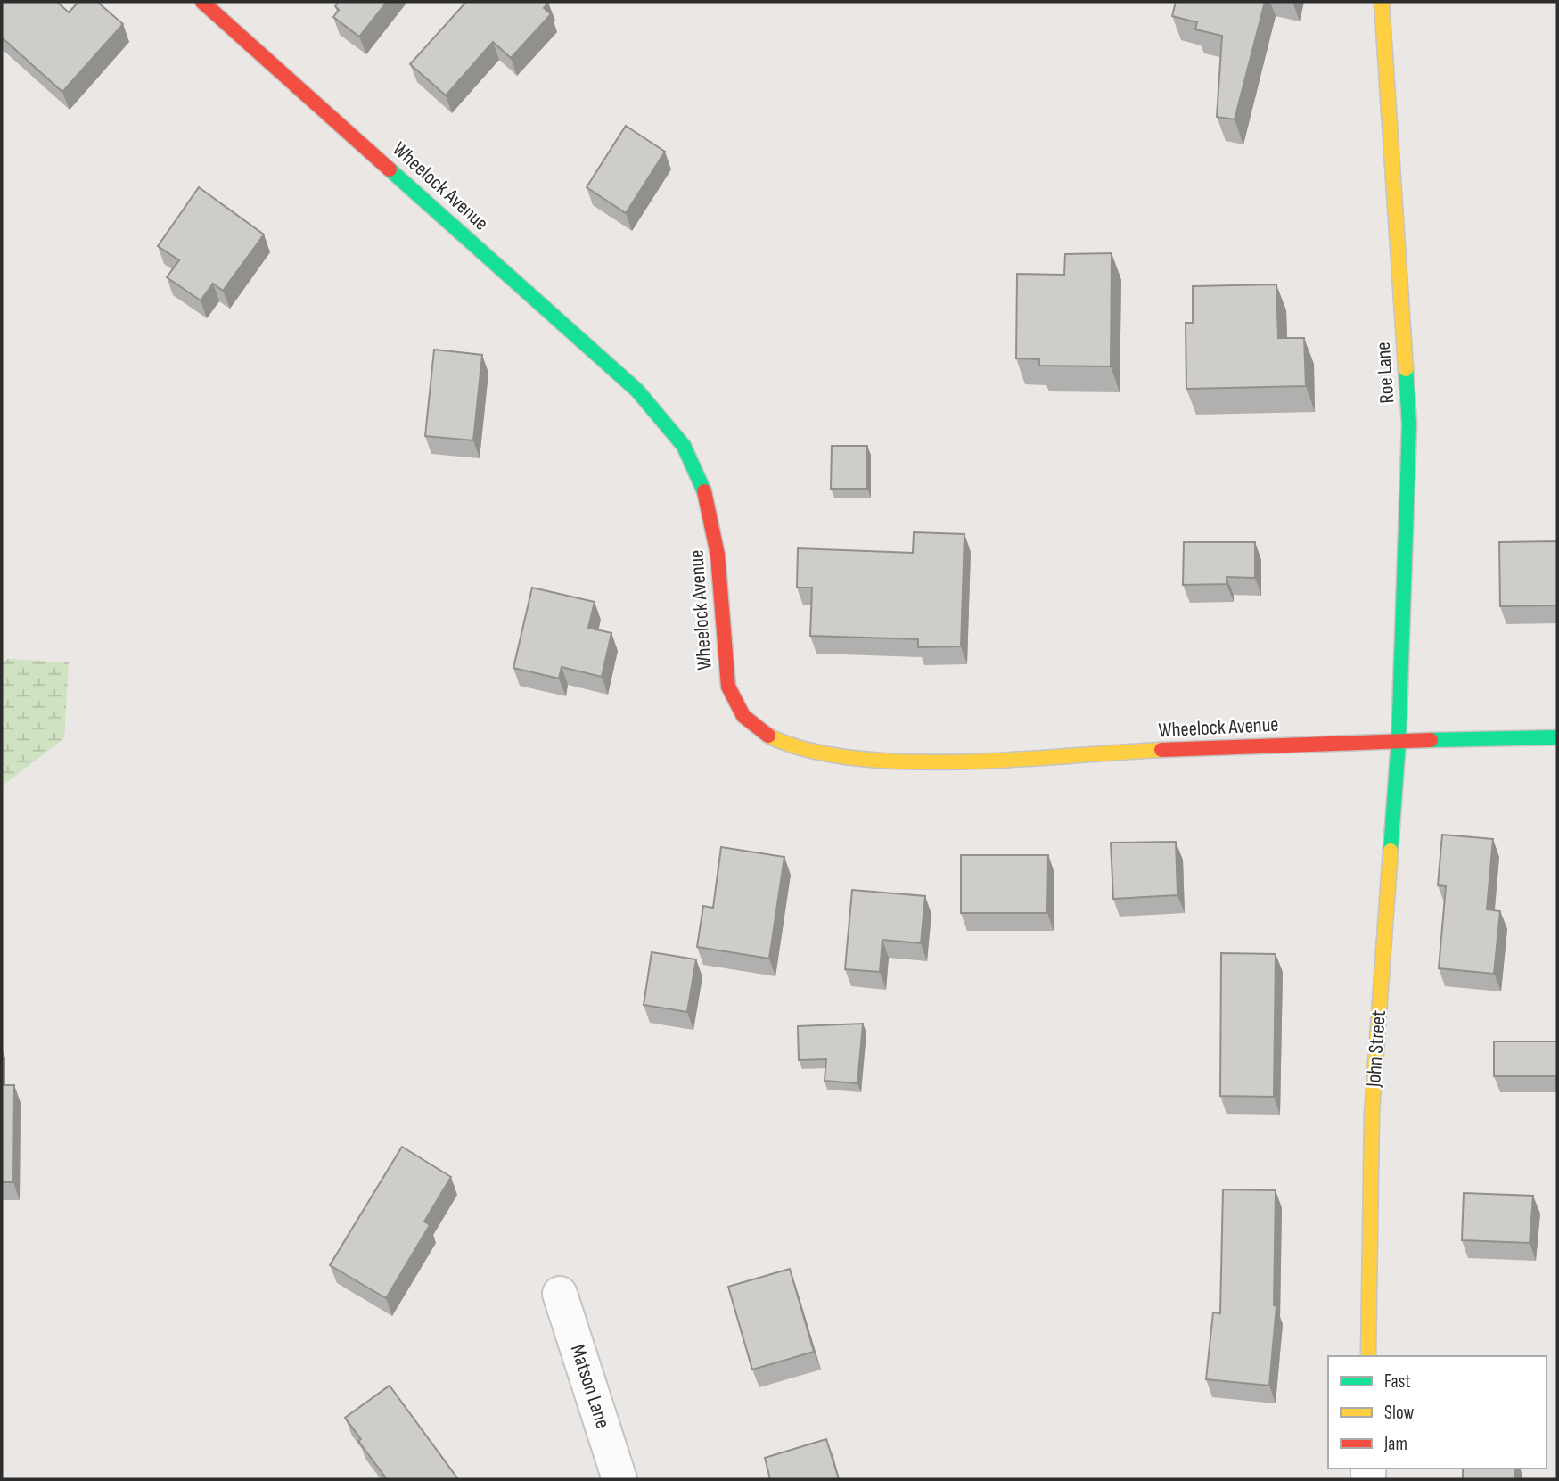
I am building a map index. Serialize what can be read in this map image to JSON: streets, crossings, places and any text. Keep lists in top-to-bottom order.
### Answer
{
  "streets": {
    "street": [
      "Wheelock Avenue",
      "Roe Lane",
      "John Street",
      "Matson Lane"
    ]
  },
  "crossings": [
    ["Wheelock Avenue", "Roe Lane"],
    ["Wheelock Avenue", "John Street"],
    ["Roe Lane", "John Street"]
  ],
  "legend": ["Fast", "Slow", "Jam"]
}
